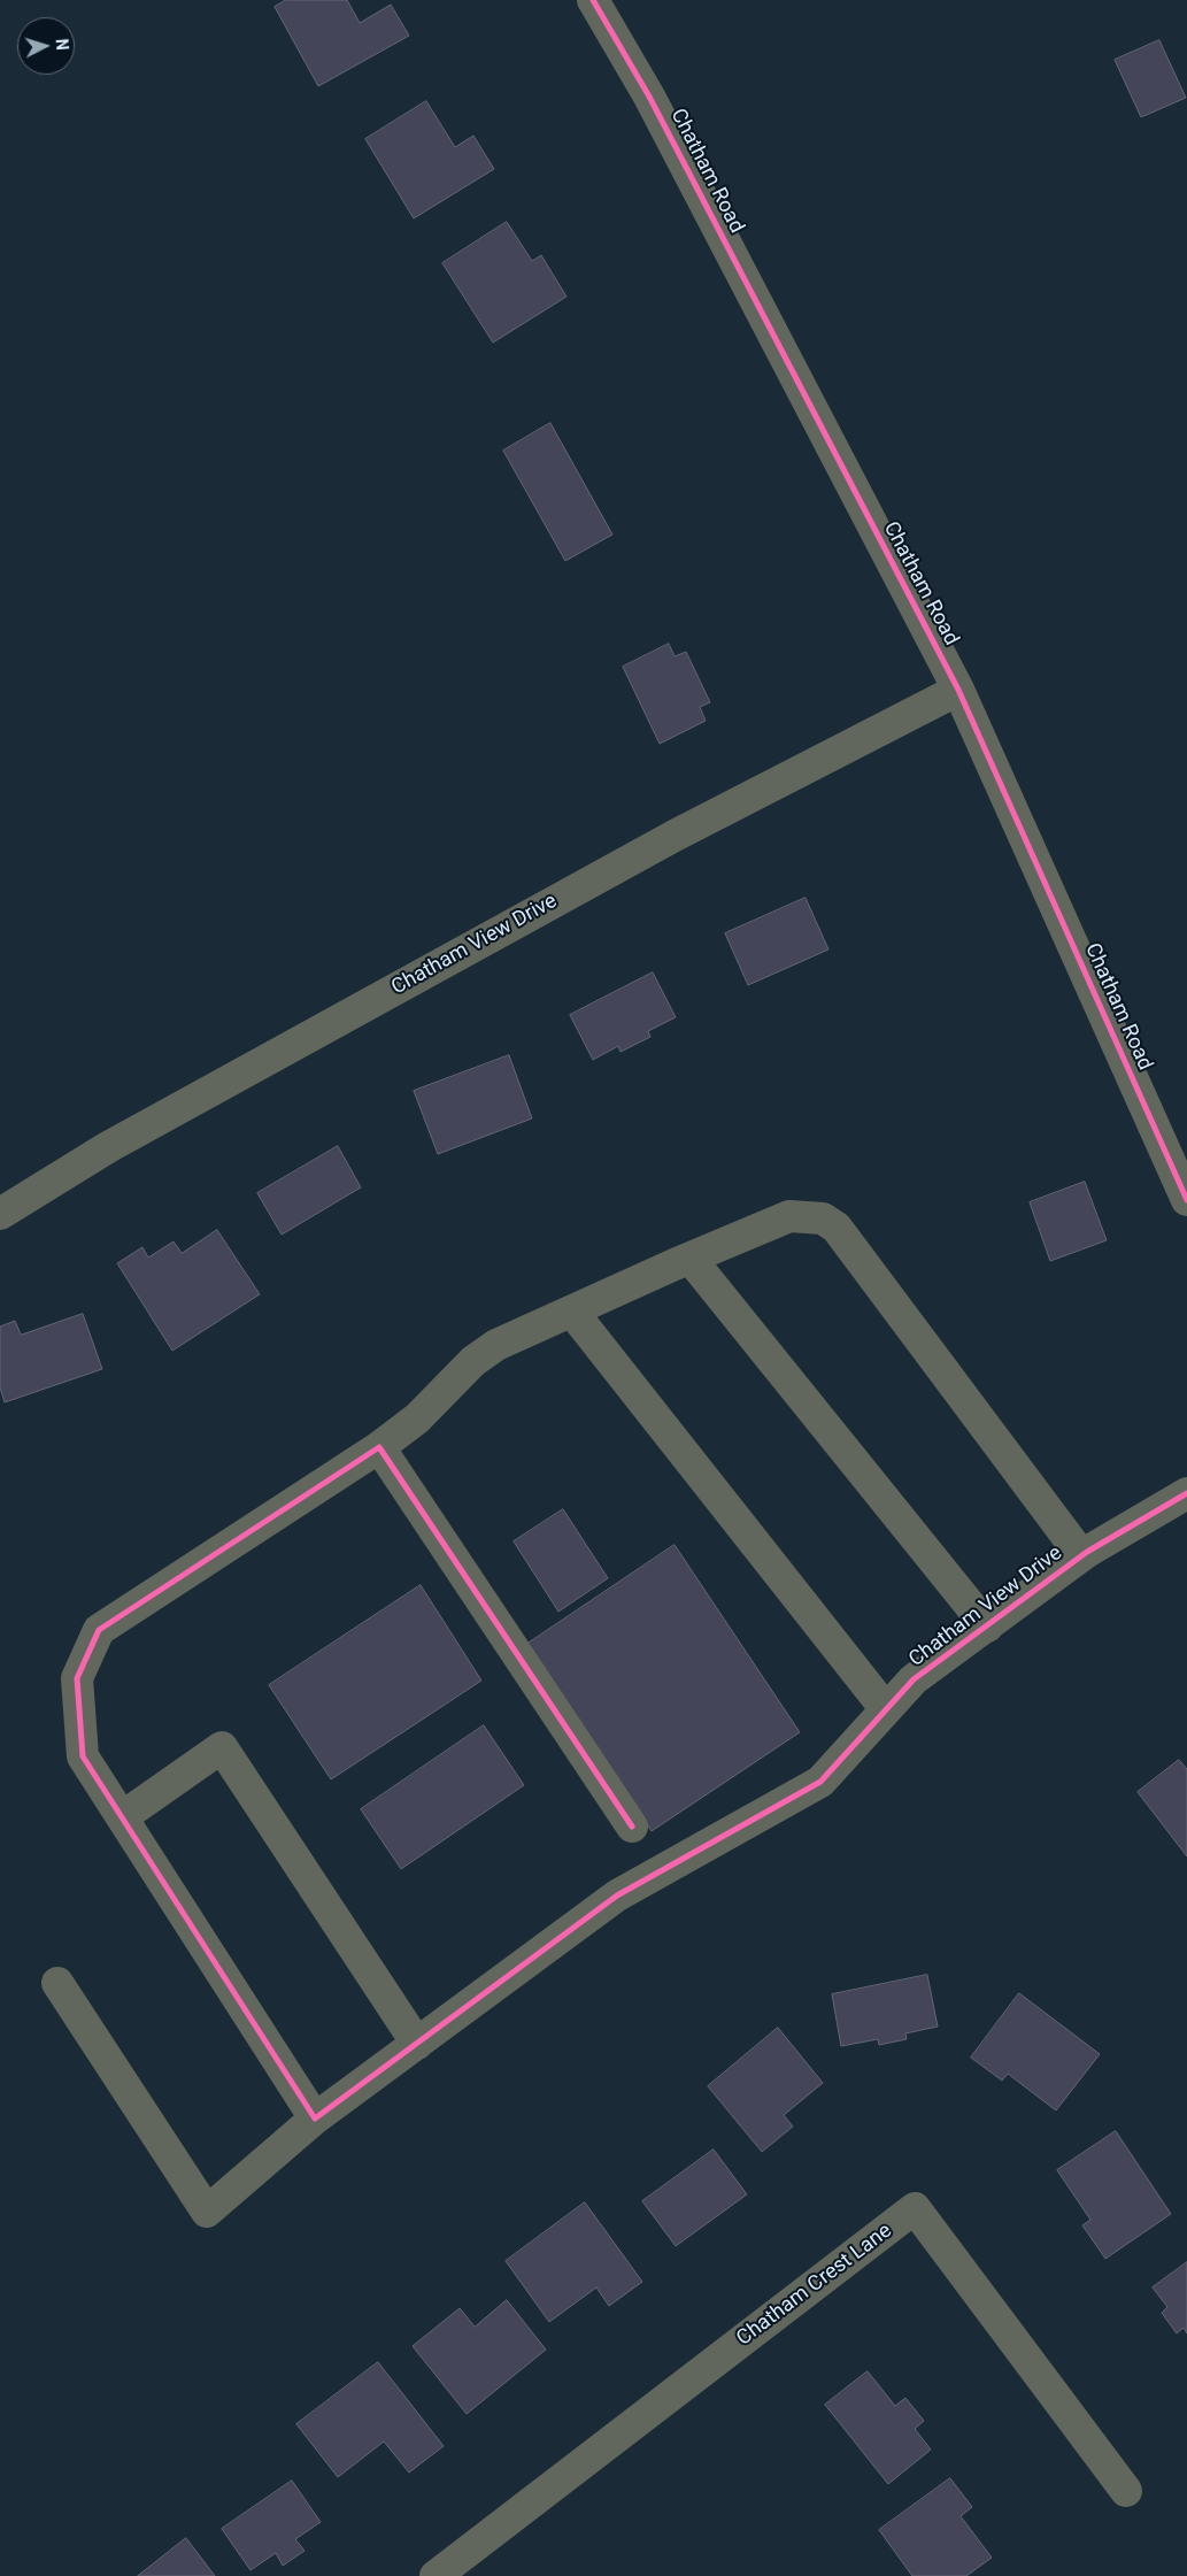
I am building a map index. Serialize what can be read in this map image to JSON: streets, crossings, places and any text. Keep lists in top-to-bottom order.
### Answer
{
  "streets": {
    "street": ["Chatham Road", "Chatham View Drive", "Chatham Crest Lane"]
  },
  "crossings": [
    ["Chatham Road", "Chatham View Drive"]
  ],
  "north": "right"
}
